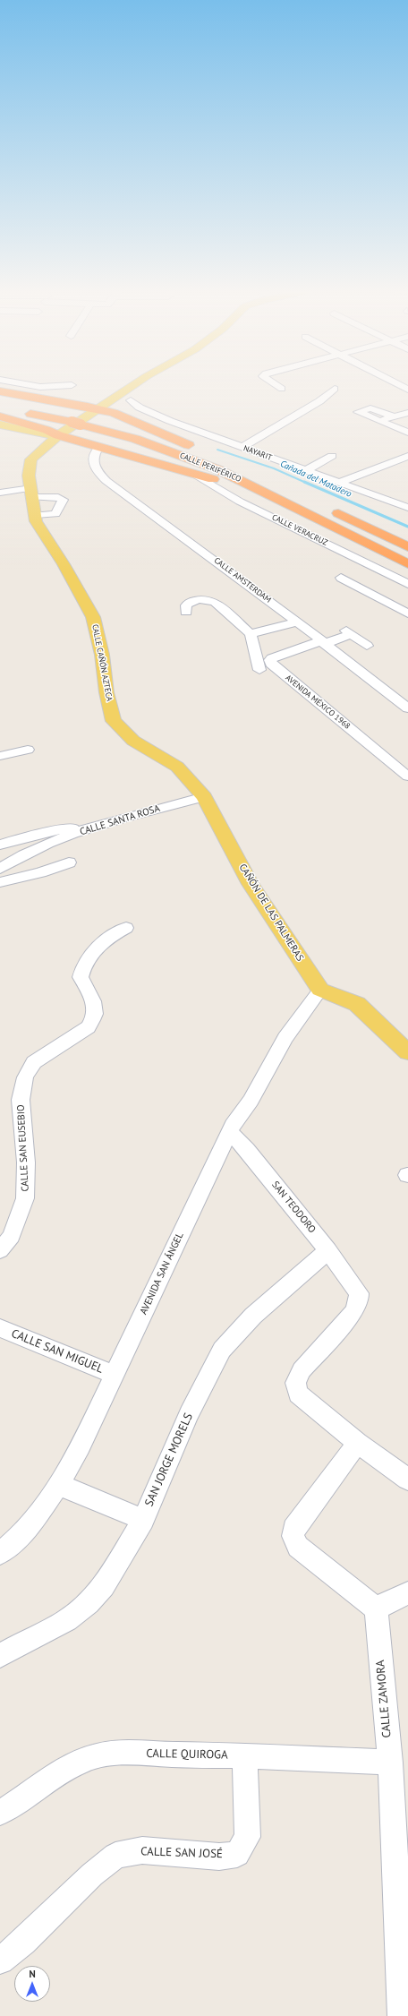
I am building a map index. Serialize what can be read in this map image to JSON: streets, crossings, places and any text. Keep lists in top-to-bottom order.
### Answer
{
  "streets": {
    "highway": ["CALLE PERIFÉRICO"],
    "main road": ["CALLE CAÑÓN AZTECA", "CAÑÓN DE LAS PALMERAS"],
    "street": [
      "NAYARIT",
      "CALLE VERACRUZ",
      "CALLE AMSTERDAM",
      "AVENIDA MÉXICO 1968",
      "CALLE SANTA ROSA",
      "CALLE SAN EUSEBIO",
      "SAN TEODORO",
      "AVENIDA SAN ÁNGEL",
      "CALLE SAN MIGUEL",
      "SAN JORGE MORELS",
      "CALLE ZAMORA",
      "CALLE QUIROGA",
      "CALLE SAN JOSÉ"
    ]
  },
  "crossings": [
    ["CALLE AMSTERDAM", "AVENIDA MÉXICO 1968"],
    ["CALLE CAÑÓN AZTECA", "CALLE SANTA ROSA"],
    ["CALLE CAÑÓN AZTECA", "CAÑÓN DE LAS PALMERAS"],
    ["CALLE SANTA ROSA", "CAÑÓN DE LAS PALMERAS"],
    ["CAÑÓN DE LAS PALMERAS", "AVENIDA SAN ÁNGEL"],
    ["SAN TEODORO", "AVENIDA SAN ÁNGEL"],
    ["SAN TEODORO", "SAN JORGE MORELS"],
    ["AVENIDA SAN ÁNGEL", "CALLE SAN MIGUEL"],
    ["CALLE ZAMORA", "CALLE QUIROGA"],
    ["CALLE QUIROGA", "CALLE SAN JOSÉ"]
  ],
  "water": ["Cañada del Matadero"],
  "north": "top"
}
